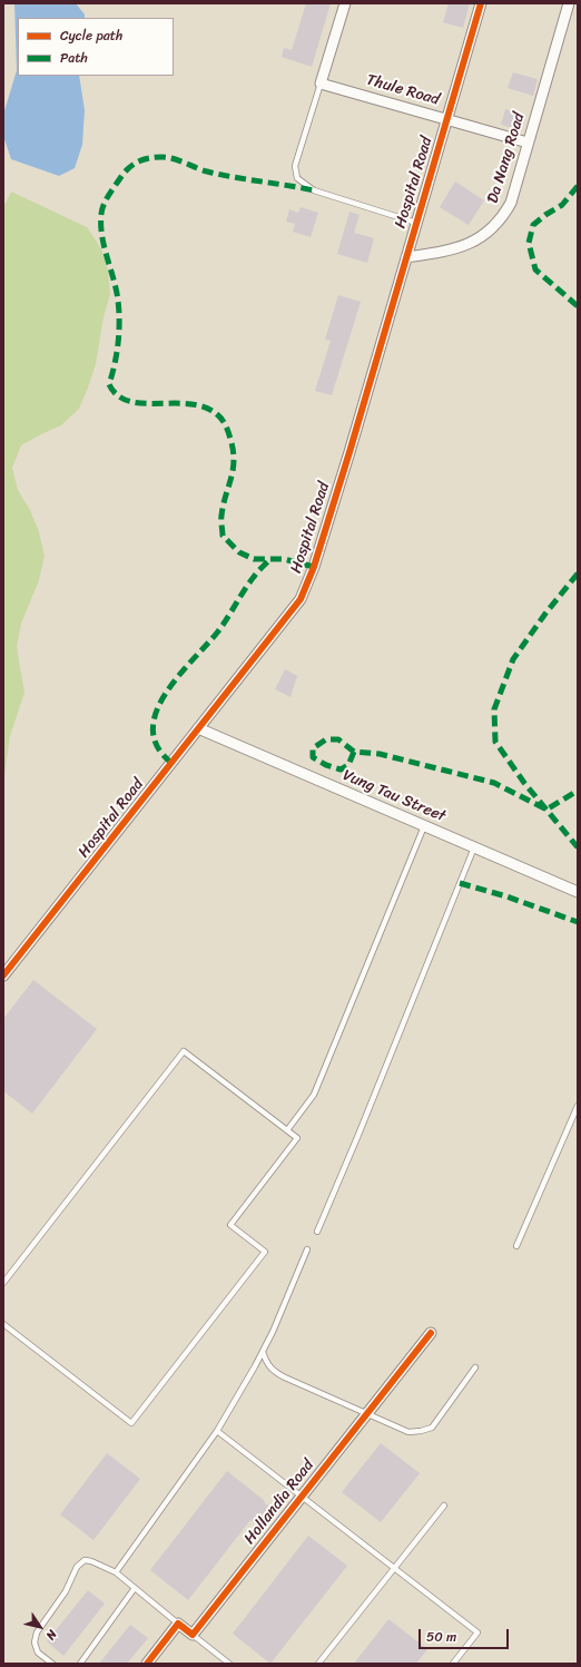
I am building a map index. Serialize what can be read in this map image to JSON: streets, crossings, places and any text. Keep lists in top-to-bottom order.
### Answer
{
  "streets": {
    "street": [
      "Thule Road",
      "Da Nang Road",
      "Hospital Road",
      "Vung Tau Street",
      "Hollandia Road"
    ]
  },
  "crossings": [
    ["Thule Road", "Da Nang Road"],
    ["Thule Road", "Hospital Road"],
    ["Da Nang Road", "Hospital Road"],
    ["Hospital Road", "Vung Tau Street"]
  ],
  "legend": ["Cycle path", "Path"],
  "scale_bar": "50 m",
  "north": "bottom right"
}
